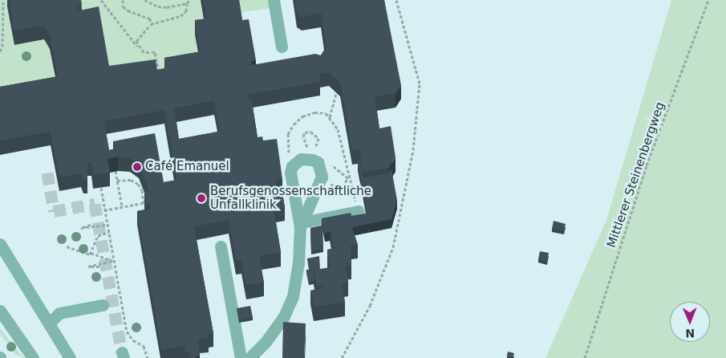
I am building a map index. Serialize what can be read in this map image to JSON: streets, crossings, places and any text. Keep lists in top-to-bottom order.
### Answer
{
  "streets": {
    "path": ["Mittlerer Steinenbergweg"]
  },
  "places": ["Café Emanuel", "Berufsgenossenschaftliche Unfallklinik"],
  "north": "bottom"
}
